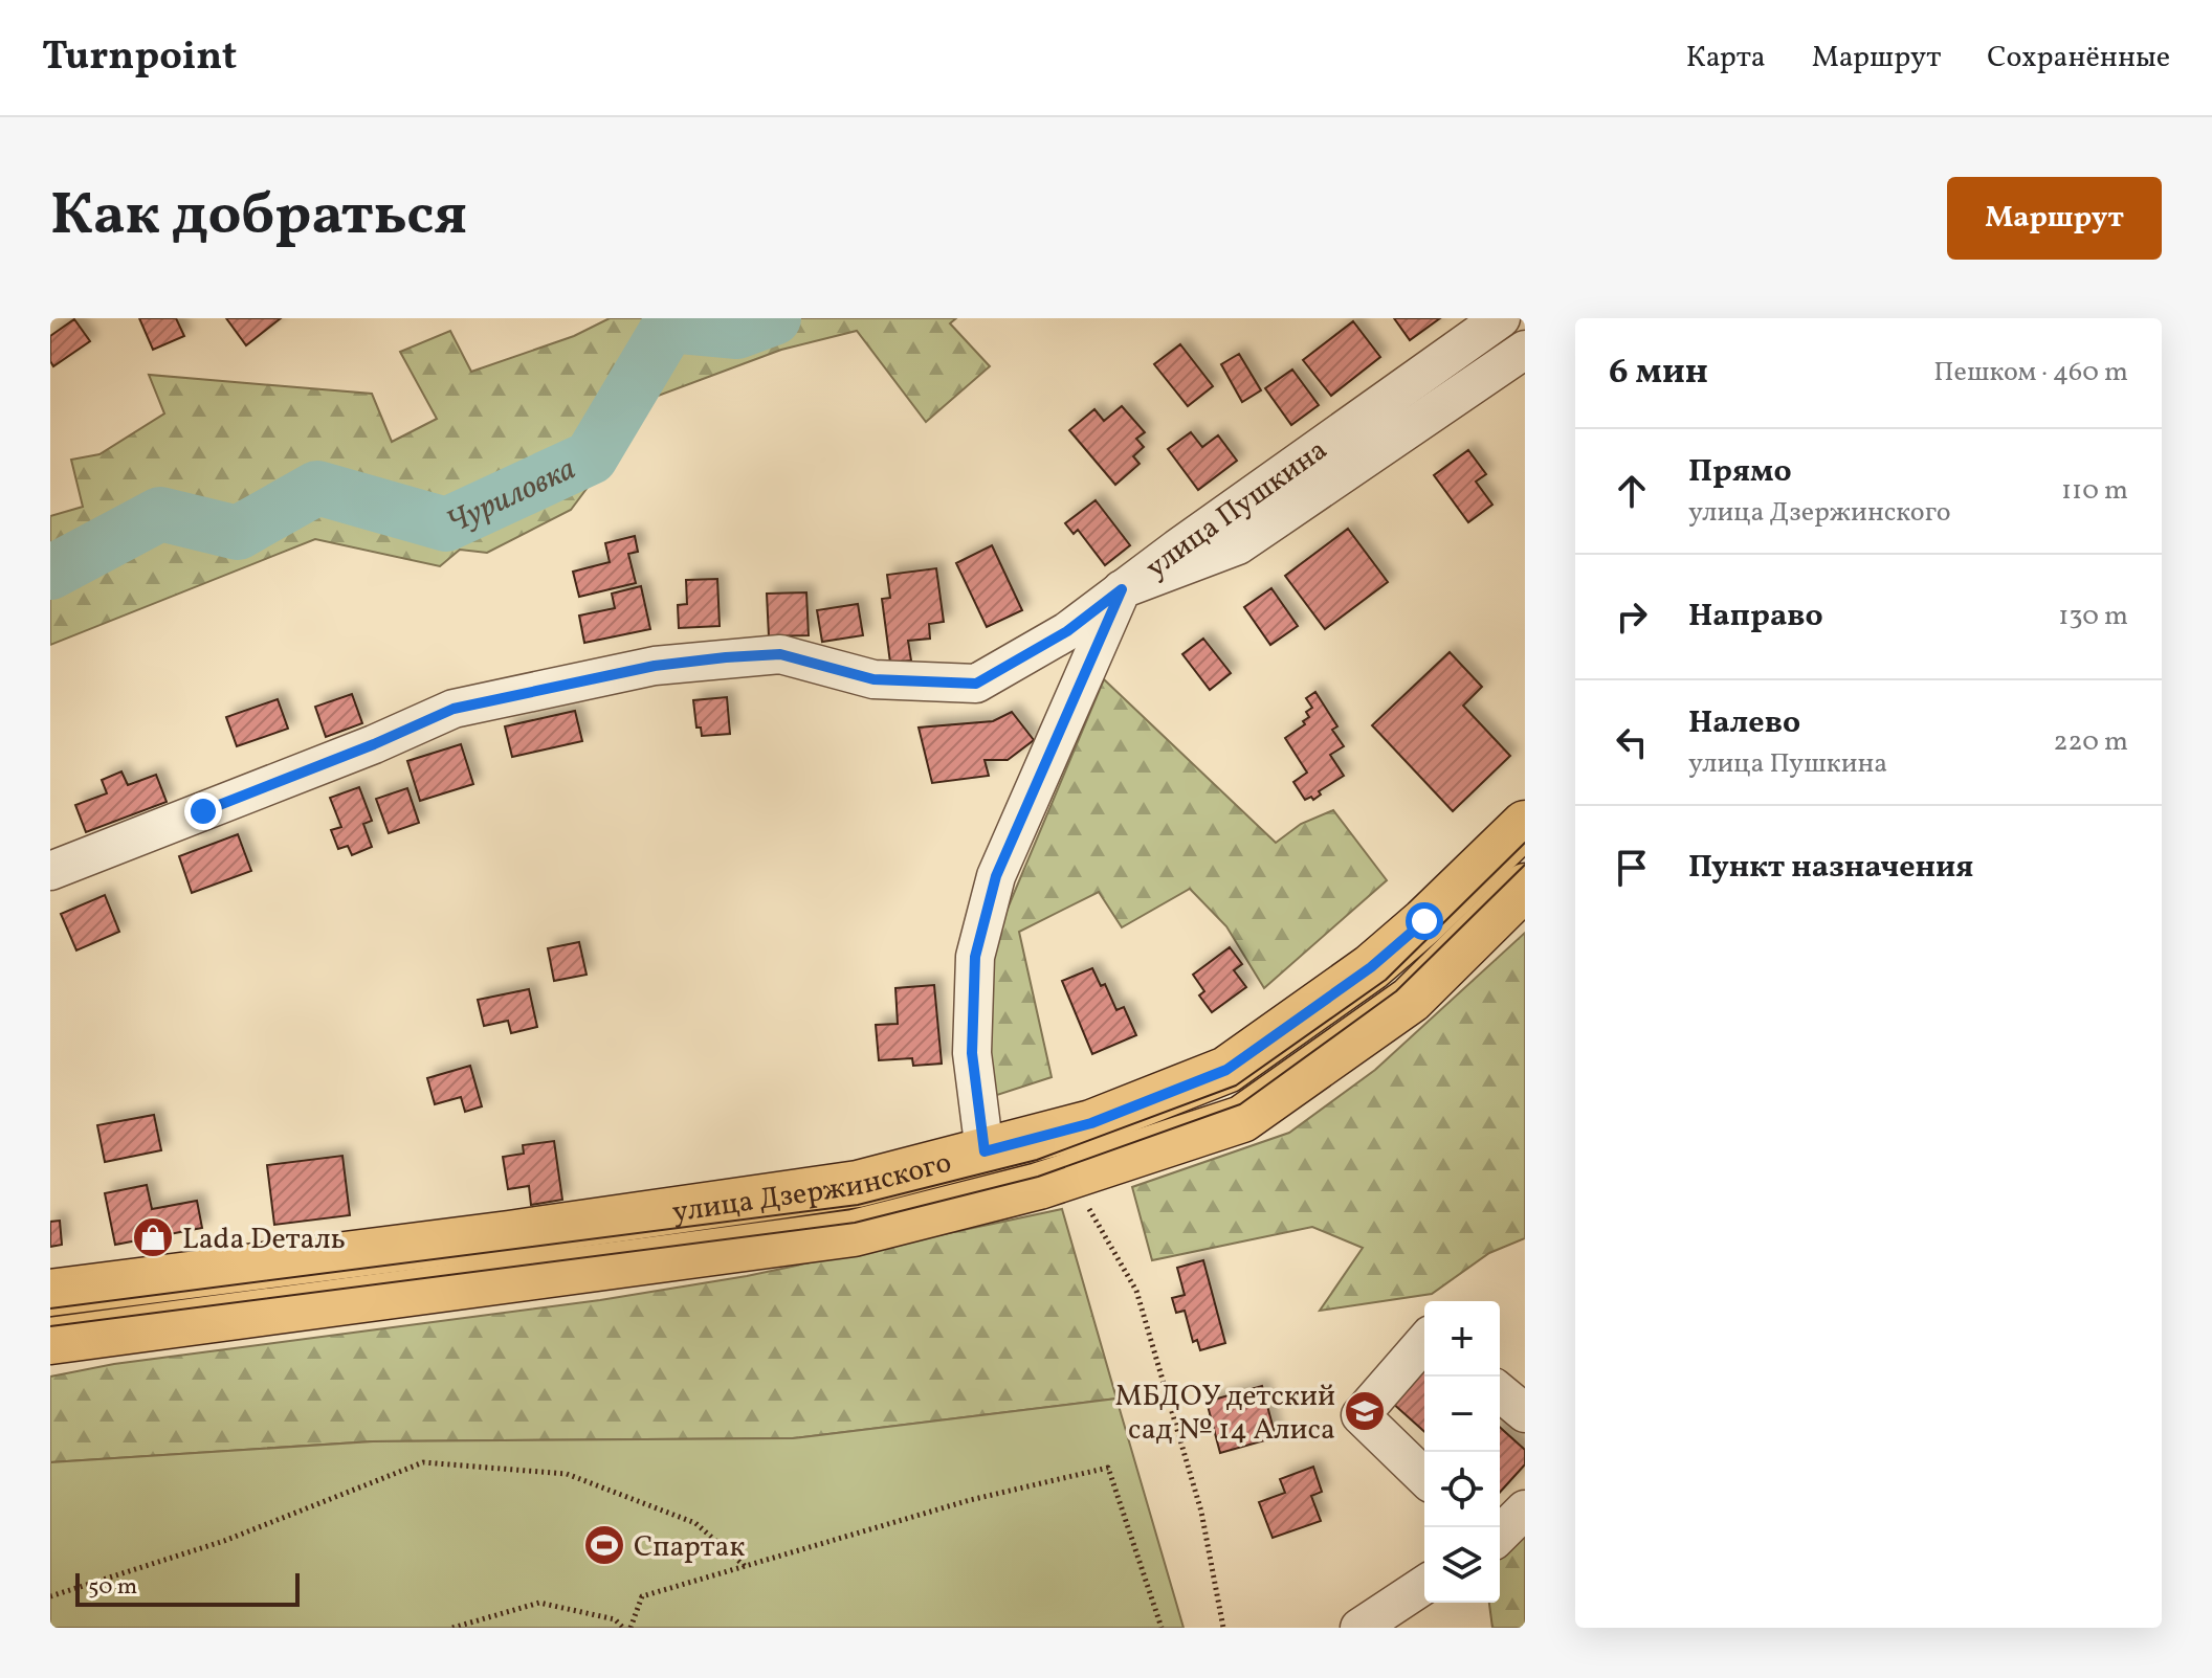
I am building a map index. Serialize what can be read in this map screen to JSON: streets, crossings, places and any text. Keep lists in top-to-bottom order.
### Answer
{
  "streets": {
    "main road": ["улица Дзержинского"],
    "street": ["улица Пушкина"]
  },
  "water": ["Чуриловка"],
  "places": {
    "shop": ["Lada Dеталь"],
    "school or university": ["МБДОУ детский сад № 14 Алиса"],
    "sports": ["Спартак"]
  },
  "scale_bar": "50 m",
  "page": {
    "header": "Turnpoint",
    "nav": ["Карта", "Маршрут", "Сохранённые"],
    "title": "Как добраться",
    "buttons": "Маршрут",
    "heading": ["6 мин", "Пешком · 460 m"],
    "list": [
      ["Прямо", "улица Дзержинского", "110 m"],
      ["Направо", "130 m"],
      ["Налево", "улица Пушкина", "220 m"],
      "Пункт назначения"
    ],
    "map_buttons": ["+", "−"],
    "scale": "50 m"
  }
}
